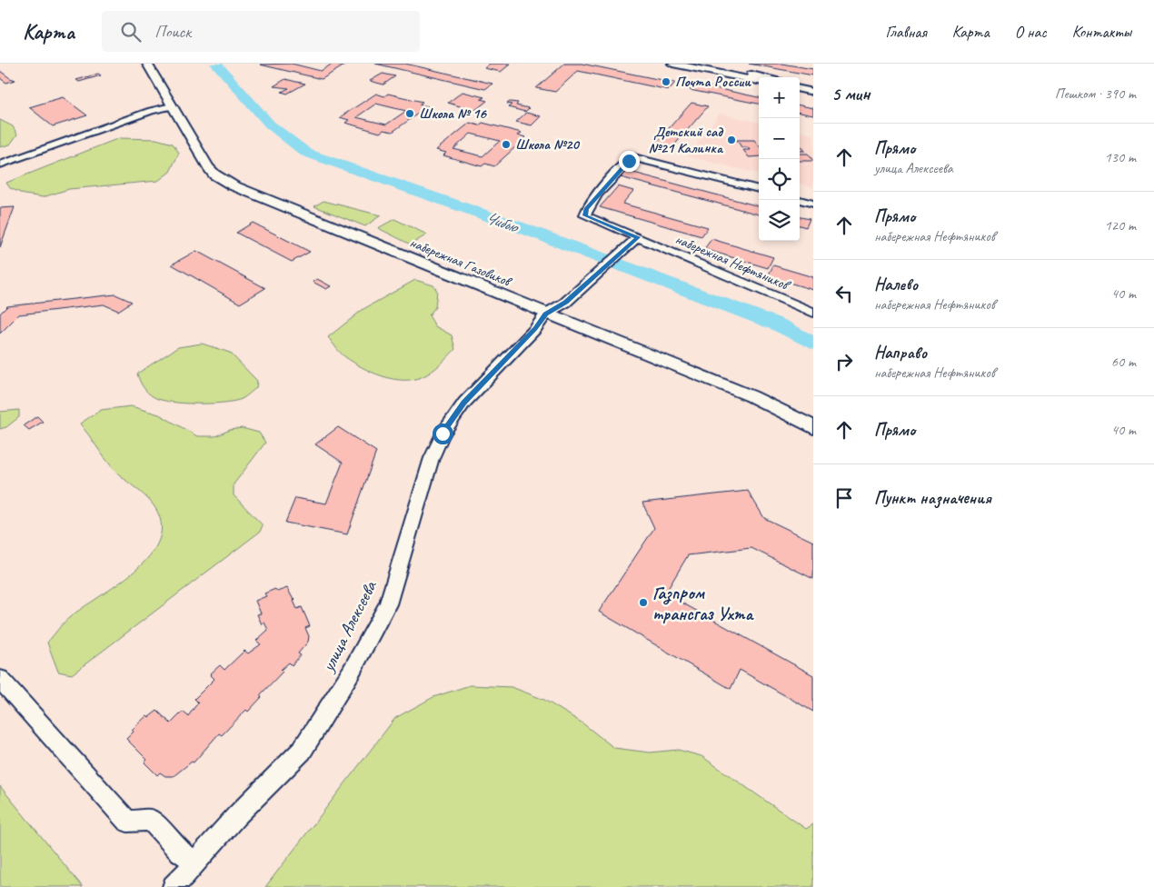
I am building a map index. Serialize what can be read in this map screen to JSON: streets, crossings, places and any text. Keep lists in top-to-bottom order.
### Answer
{
  "streets": {
    "main road": ["набережная Газовиков"],
    "street": ["набережная Нефтяников", "улица Алексеева"]
  },
  "crossings": [
    ["набережная Газовиков", "улица Алексеева"]
  ],
  "water": ["Чибью"],
  "places": [
    "Почта России",
    "Школа № 16",
    "Детский сад №21 Калинка",
    "Школа №20",
    "Газпром трансгаз Ухта"
  ],
  "page": {
    "header": "Карта",
    "search": "Поиск",
    "nav": [
      "Главная",
      "Карта",
      "О нас",
      "Контакты"
    ],
    "heading": ["5 мин", "Пешком · 390 m"],
    "map_buttons": ["+", "−"],
    "list": [
      ["Прямо", "улица Алексеева", "130 m"],
      ["Прямо", "набережная Нефтяников", "120 m"],
      ["Налево", "набережная Нефтяников", "40 m"],
      ["Направо", "набережная Нефтяников", "60 m"],
      ["Прямо", "40 m"],
      "Пункт назначения"
    ]
  }
}
